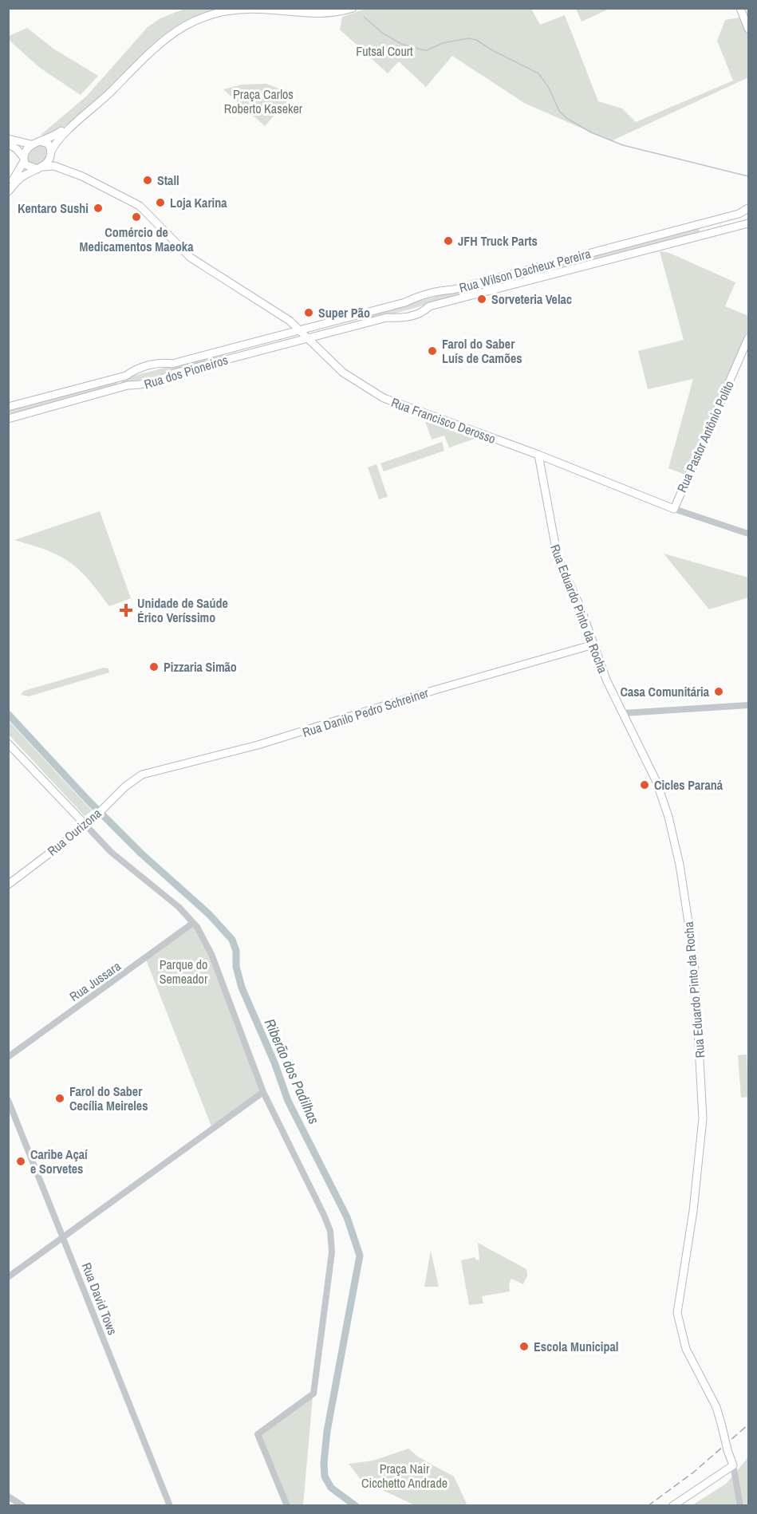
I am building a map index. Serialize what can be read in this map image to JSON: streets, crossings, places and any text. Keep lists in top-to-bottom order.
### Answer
{
  "streets": {
    "main road": [
      "Rua Wilson Dacheux Pereira",
      "Rua dos Pioneiros",
      "Rua Francisco Derosso",
      "Rua Pastor Antônio Polito",
      "Rua Eduardo Pinto da Rocha",
      "Rua Danilo Pedro Schreiner",
      "Rua Ourizona"
    ],
    "street": ["Rua Jussara", "Rua David Tows"]
  },
  "crossings": [
    ["Rua Wilson Dacheux Pereira", "Rua dos Pioneiros"],
    ["Rua Wilson Dacheux Pereira", "Rua Francisco Derosso"],
    ["Rua dos Pioneiros", "Rua Francisco Derosso"],
    ["Rua Francisco Derosso", "Rua Pastor Antônio Polito"],
    ["Rua Francisco Derosso", "Rua Eduardo Pinto da Rocha"],
    ["Rua Eduardo Pinto da Rocha", "Rua Danilo Pedro Schreiner"],
    ["Rua Danilo Pedro Schreiner", "Rua Ourizona"]
  ],
  "water": ["Riberão dos Padilhas"],
  "parks": [
    "Futsal Court",
    "Praça Carlos Roberto Kaseker",
    "Parque do Semeador",
    "Praça Nair Cicchetto Andrade"
  ],
  "places": {
    "other": [
      "Stall",
      "Loja Karina",
      "Kentaro Sushi",
      "Comércio de Medicamentos Maeoka",
      "JFH Truck Parts",
      "Sorveteria Velac",
      "Super Pão",
      "Farol do Saber Luís de Camões",
      "Pizzaria Simão",
      "Casa Comunitária",
      "Cicles Paraná",
      "Farol do Saber Cecília Meireles",
      "Caribe Açaí e Sorvetes",
      "Escola Municipal"
    ],
    "health": ["Unidade de Saúde Érico Veríssimo"]
  }
}
